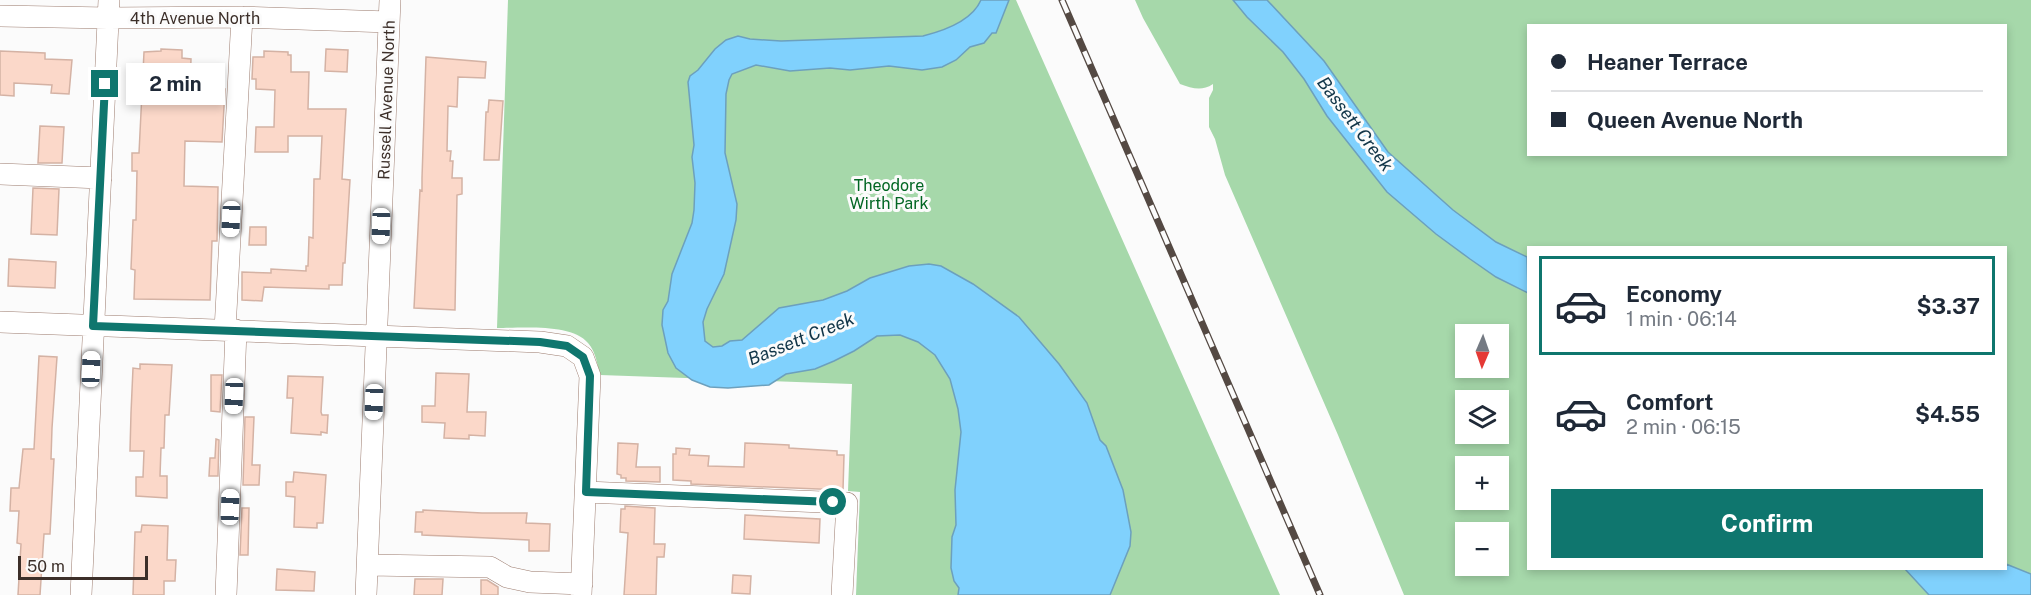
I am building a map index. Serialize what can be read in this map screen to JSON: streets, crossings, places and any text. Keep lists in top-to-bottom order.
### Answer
{
  "streets": {
    "street": ["4th Avenue North", "Russell Avenue North"]
  },
  "crossings": [
    ["4th Avenue North", "Russell Avenue North"]
  ],
  "water": ["Bassett Creek"],
  "parks": ["Theodore Wirth Park"],
  "scale_bar": "50 m",
  "north": "bottom",
  "page": {
    "banner": ["Heaner Terrace", "Queen Avenue North"],
    "bubble": "2 min",
    "list": [
      {
        "name": "Economy",
        "note": "1 min · 06:14",
        "value": "$3.37"
      },
      {
        "name": "Comfort",
        "note": "2 min · 06:15",
        "value": "$4.55"
      }
    ],
    "map_buttons": ["+", "−"],
    "buttons": "Confirm",
    "scale": "50 m"
  }
}
